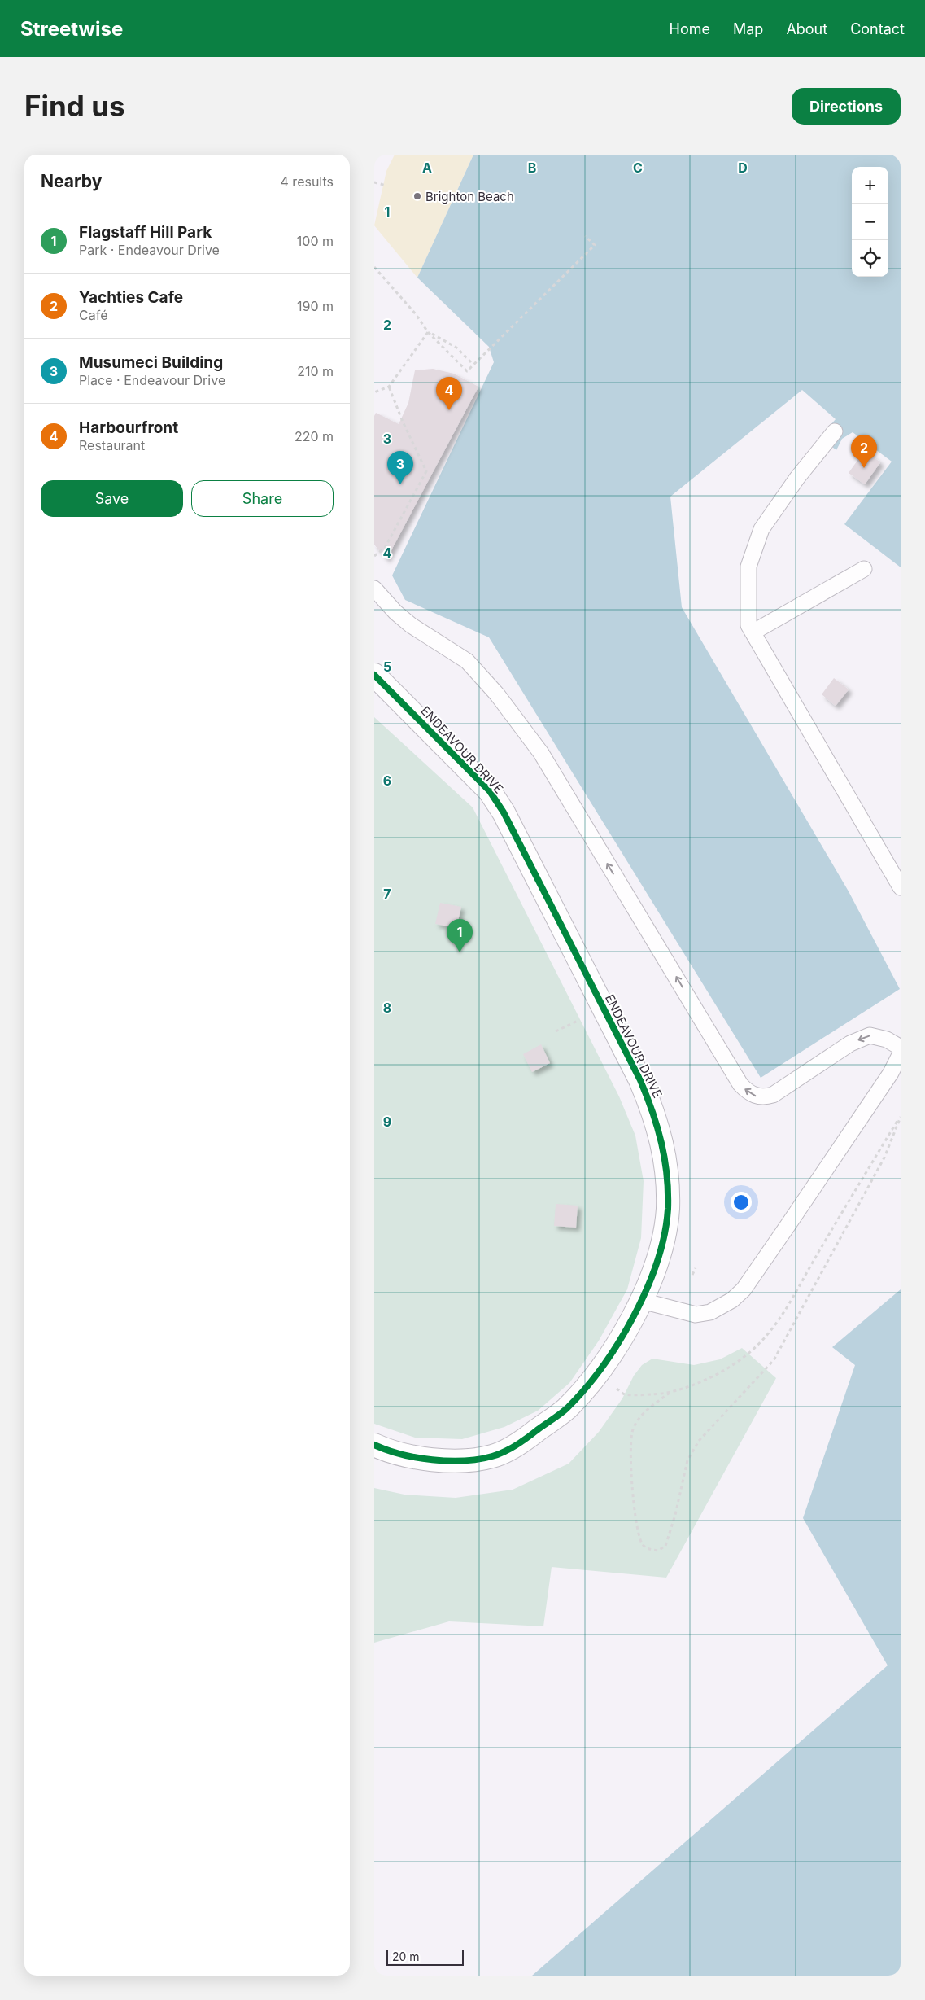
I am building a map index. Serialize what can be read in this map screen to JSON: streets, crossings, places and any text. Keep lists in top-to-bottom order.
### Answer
{
  "streets": {
    "street": ["ENDEAVOUR DRIVE"]
  },
  "places": ["Brighton Beach"],
  "scale_bar": "20 m",
  "page": {
    "header": "Streetwise",
    "nav": [
      "Home",
      "Map",
      "About",
      "Contact"
    ],
    "buttons": [
      "Directions",
      ["Save", "Share"]
    ],
    "title": "Find us",
    "heading": ["Nearby", "4 results"],
    "map_buttons": ["+", "−"],
    "list": [
      {
        "mark": "1",
        "name": "Flagstaff Hill Park",
        "note": "Park · Endeavour Drive",
        "value": "100 m"
      },
      {
        "mark": "2",
        "name": "Yachties Cafe",
        "note": "Café",
        "value": "190 m"
      },
      {
        "mark": "3",
        "name": "Musumeci Building",
        "note": "Place · Endeavour Drive",
        "value": "210 m"
      },
      {
        "mark": "4",
        "name": "Harbourfront",
        "note": "Restaurant",
        "value": "220 m"
      }
    ],
    "pins": [
      "4",
      "2",
      "3",
      "1"
    ],
    "scale": "20 m"
  },
  "grid": {
    "columns": [
      "A",
      "B",
      "C",
      "D"
    ],
    "rows": [
      "1",
      "2",
      "3",
      "4",
      "5",
      "6",
      "7",
      "8",
      "9"
    ]
  }
}
